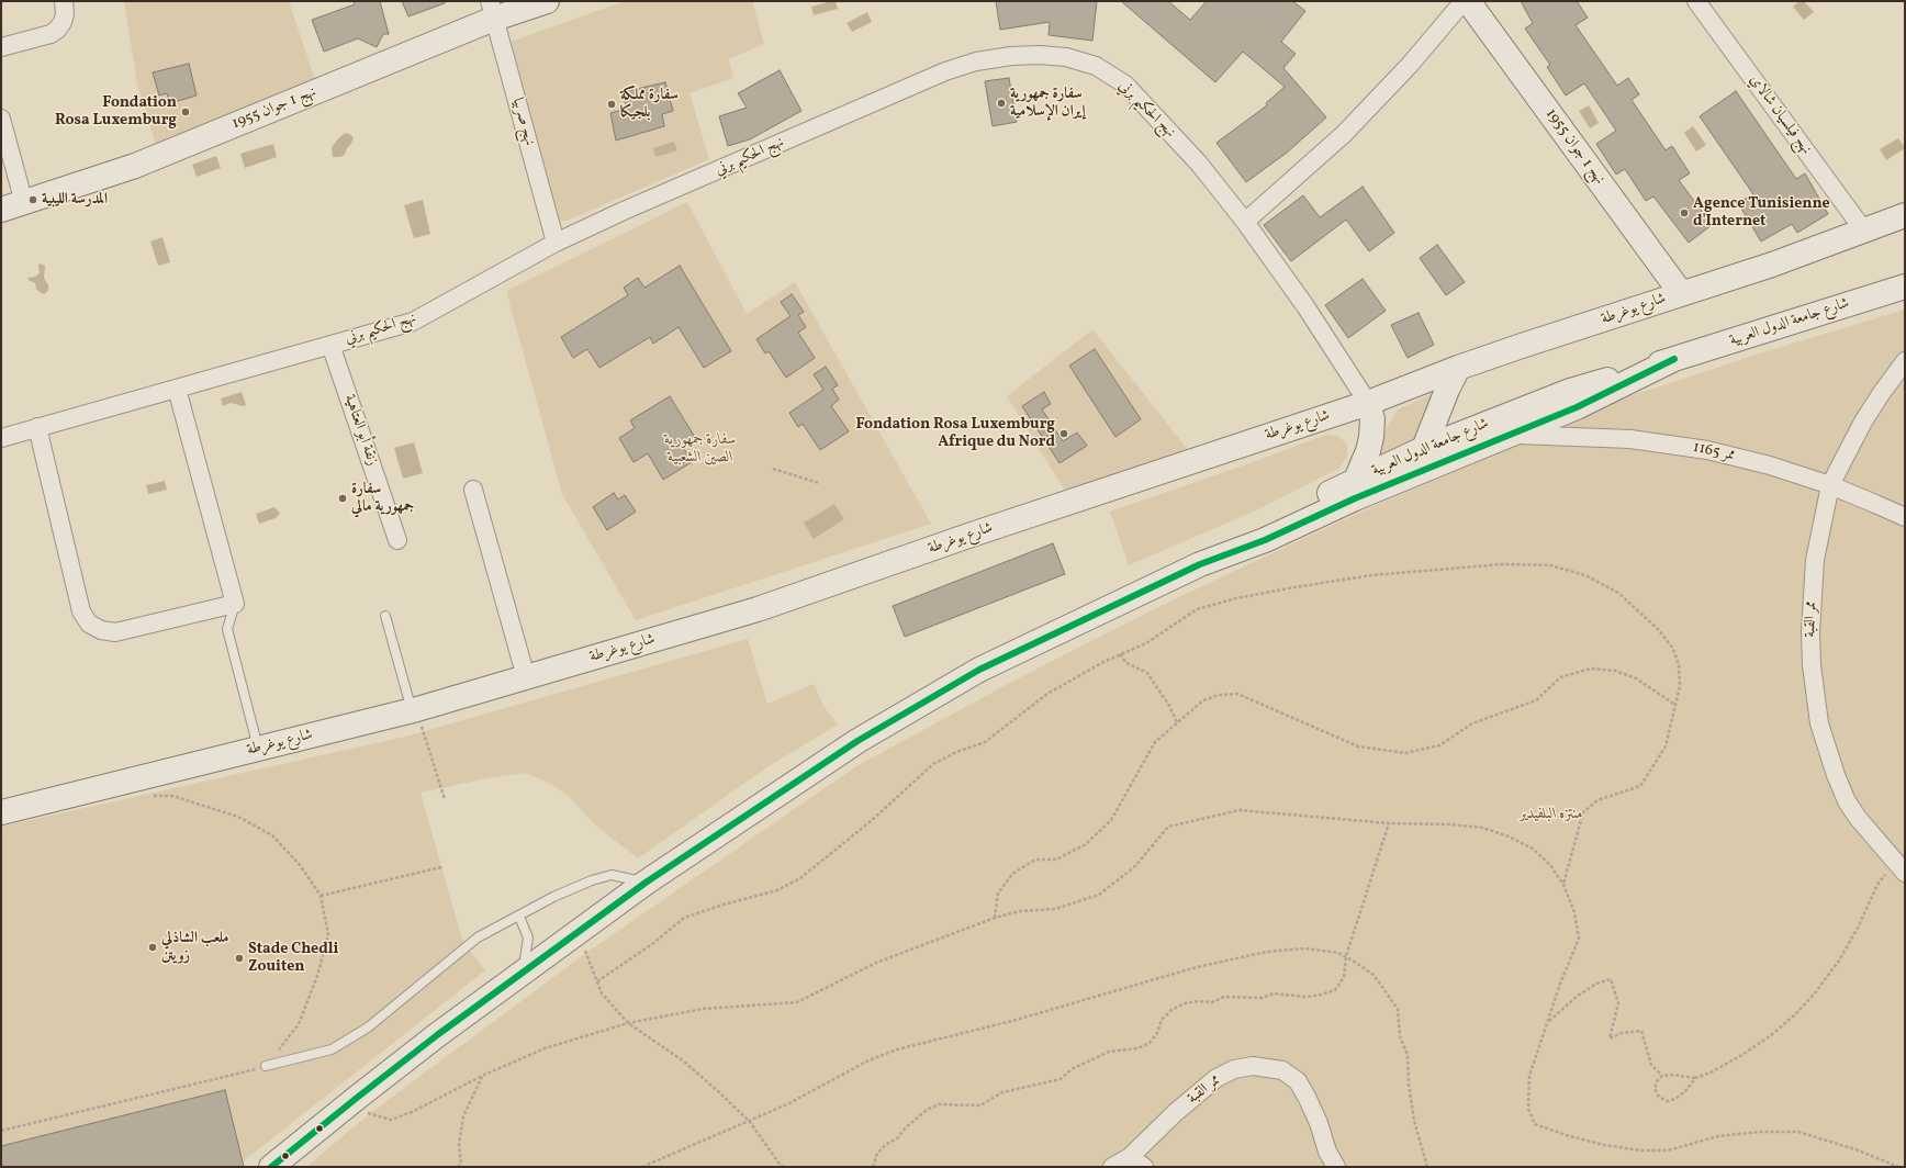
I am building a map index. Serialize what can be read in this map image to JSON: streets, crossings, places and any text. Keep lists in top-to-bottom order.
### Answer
{
  "streets": {
    "street": [
      "نهج 1 جوان 1955",
      "نهج الحكيم برني",
      "نهج فيلسيان شالاي",
      "نهج صربيا",
      "شارع يوغرطة",
      "شارع جامعة الدول العربية",
      "زنقة أبو العتاهية",
      "ممر 1165",
      "ممر القبة"
    ]
  },
  "crossings": [
    ["نهج 1 جوان 1955", "نهج صربيا"],
    ["نهج 1 جوان 1955", "شارع يوغرطة"],
    ["نهج الحكيم برني", "نهج صربيا"],
    ["نهج الحكيم برني", "شارع يوغرطة"],
    ["نهج الحكيم برني", "زنقة أبو العتاهية"],
    ["نهج فيلسيان شالاي", "شارع يوغرطة"],
    ["شارع جامعة الدول العربية", "ممر 1165"],
    ["ممر 1165", "ممر القبة"]
  ],
  "parks": ["سفارة جمهورية الصين الشعبية", "منتزه البلفيدير"],
  "places": [
    "سفارة جمهورية إيران الإسلامية",
    "سفارة مملكة بلجيكا",
    "Fondation Rosa Luxemburg",
    "المدرسة الليبية",
    "Agence Tunisienne d'Internet",
    "Fondation Rosa Luxemburg Afrique du Nord",
    "سفارة جمهورية مالي",
    "ملعب الشاذلي زويتن",
    "Stade Chedli Zouiten"
  ]
}
